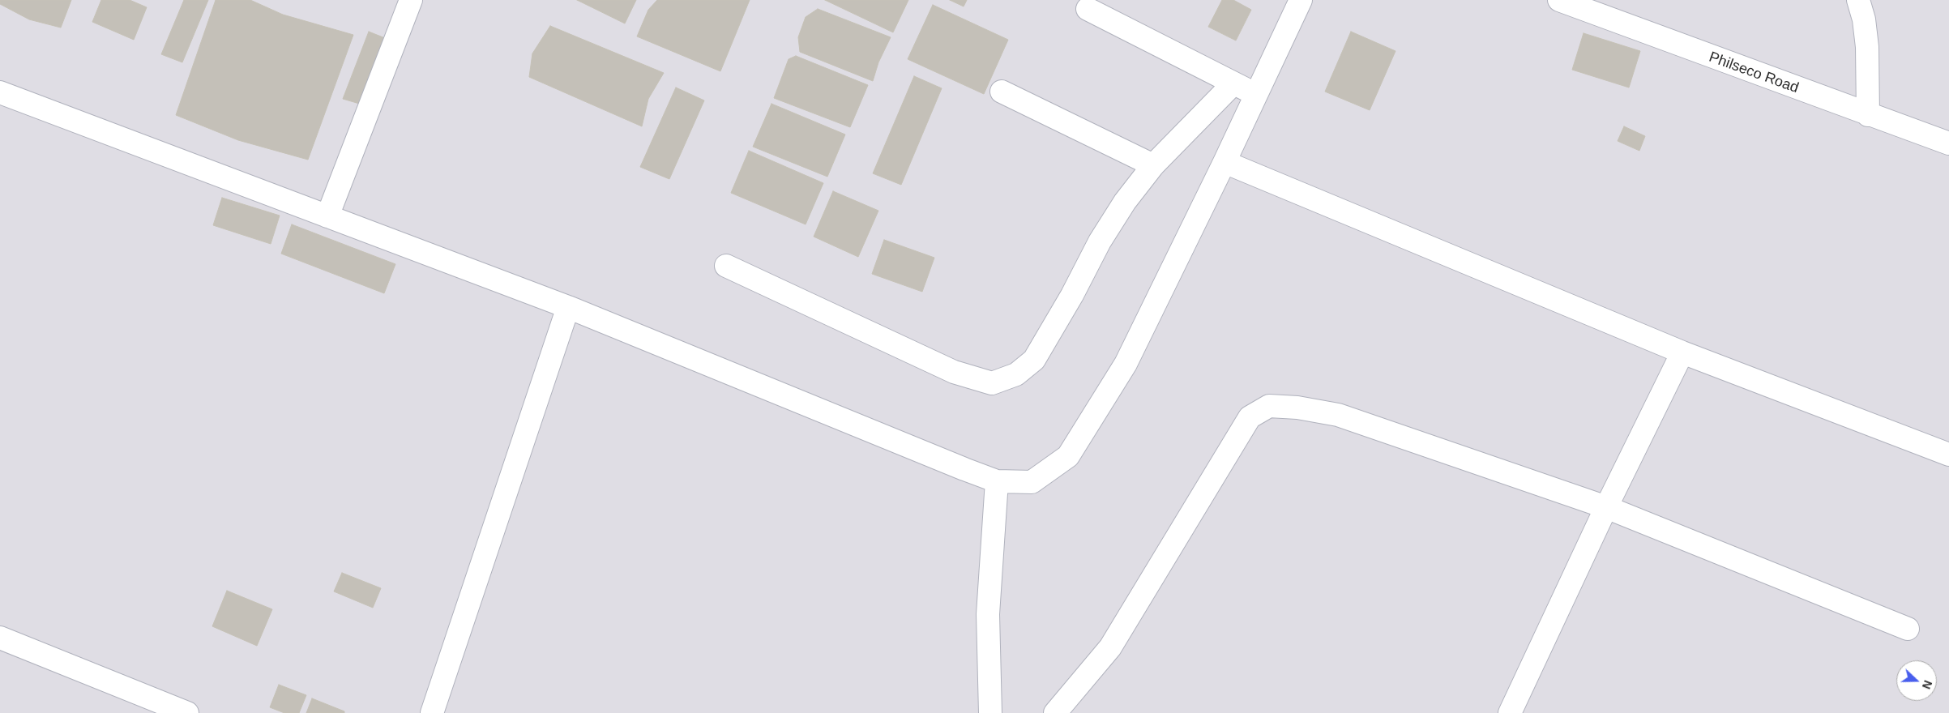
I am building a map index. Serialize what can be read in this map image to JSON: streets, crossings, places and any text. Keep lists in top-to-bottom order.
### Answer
{
  "streets": {
    "street": ["Philseco Road"]
  },
  "north": "right"
}
